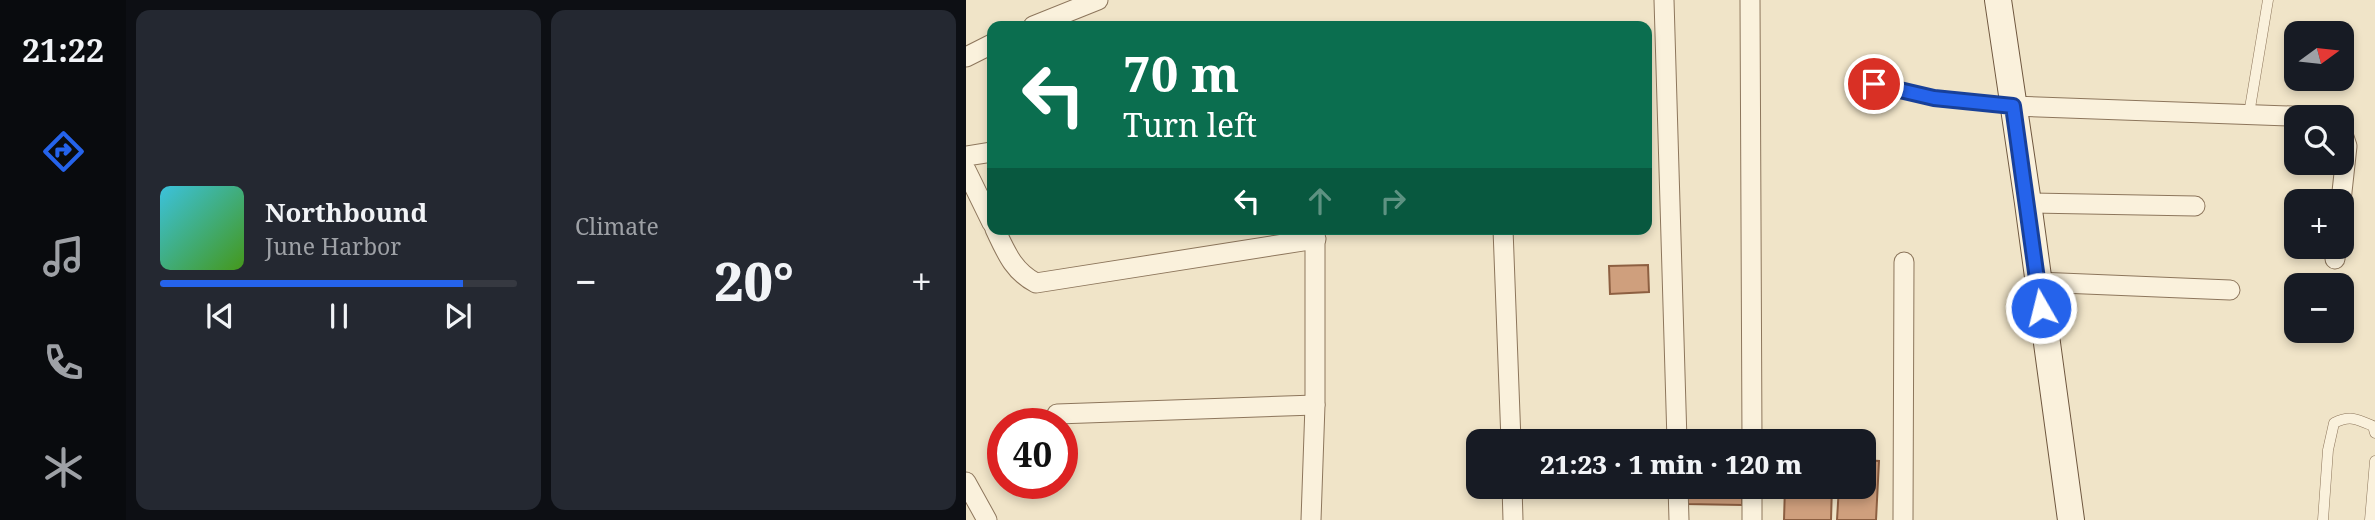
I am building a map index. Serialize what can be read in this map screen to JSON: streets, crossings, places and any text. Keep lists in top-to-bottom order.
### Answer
{
  "north": "right",
  "page": {
    "tabs": "21:22",
    "tile": "Climate",
    "map_buttons": ["+", "−"],
    "turn": ["70 m", "Turn left"],
    "song": ["Northbound", "June Harbor"],
    "heat": ["−", "20°", "+"],
    "limit": "40",
    "trip": "21:23 · 1 min · 120 m"
  }
}
